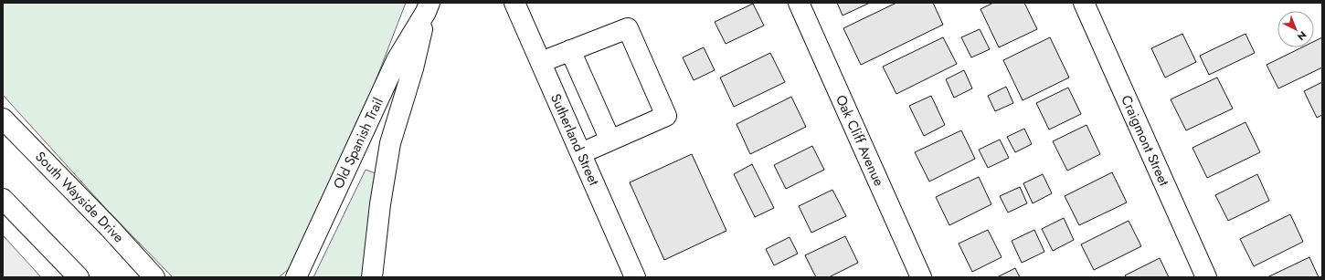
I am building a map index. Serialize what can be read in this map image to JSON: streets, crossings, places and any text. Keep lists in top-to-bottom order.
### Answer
{
  "streets": {
    "street": [
      "Sutherland Street",
      "Oak Cliff Avenue",
      "Craigmont Street",
      "Old Spanish Trail",
      "South Wayside Drive"
    ]
  },
  "north": "bottom right"
}
